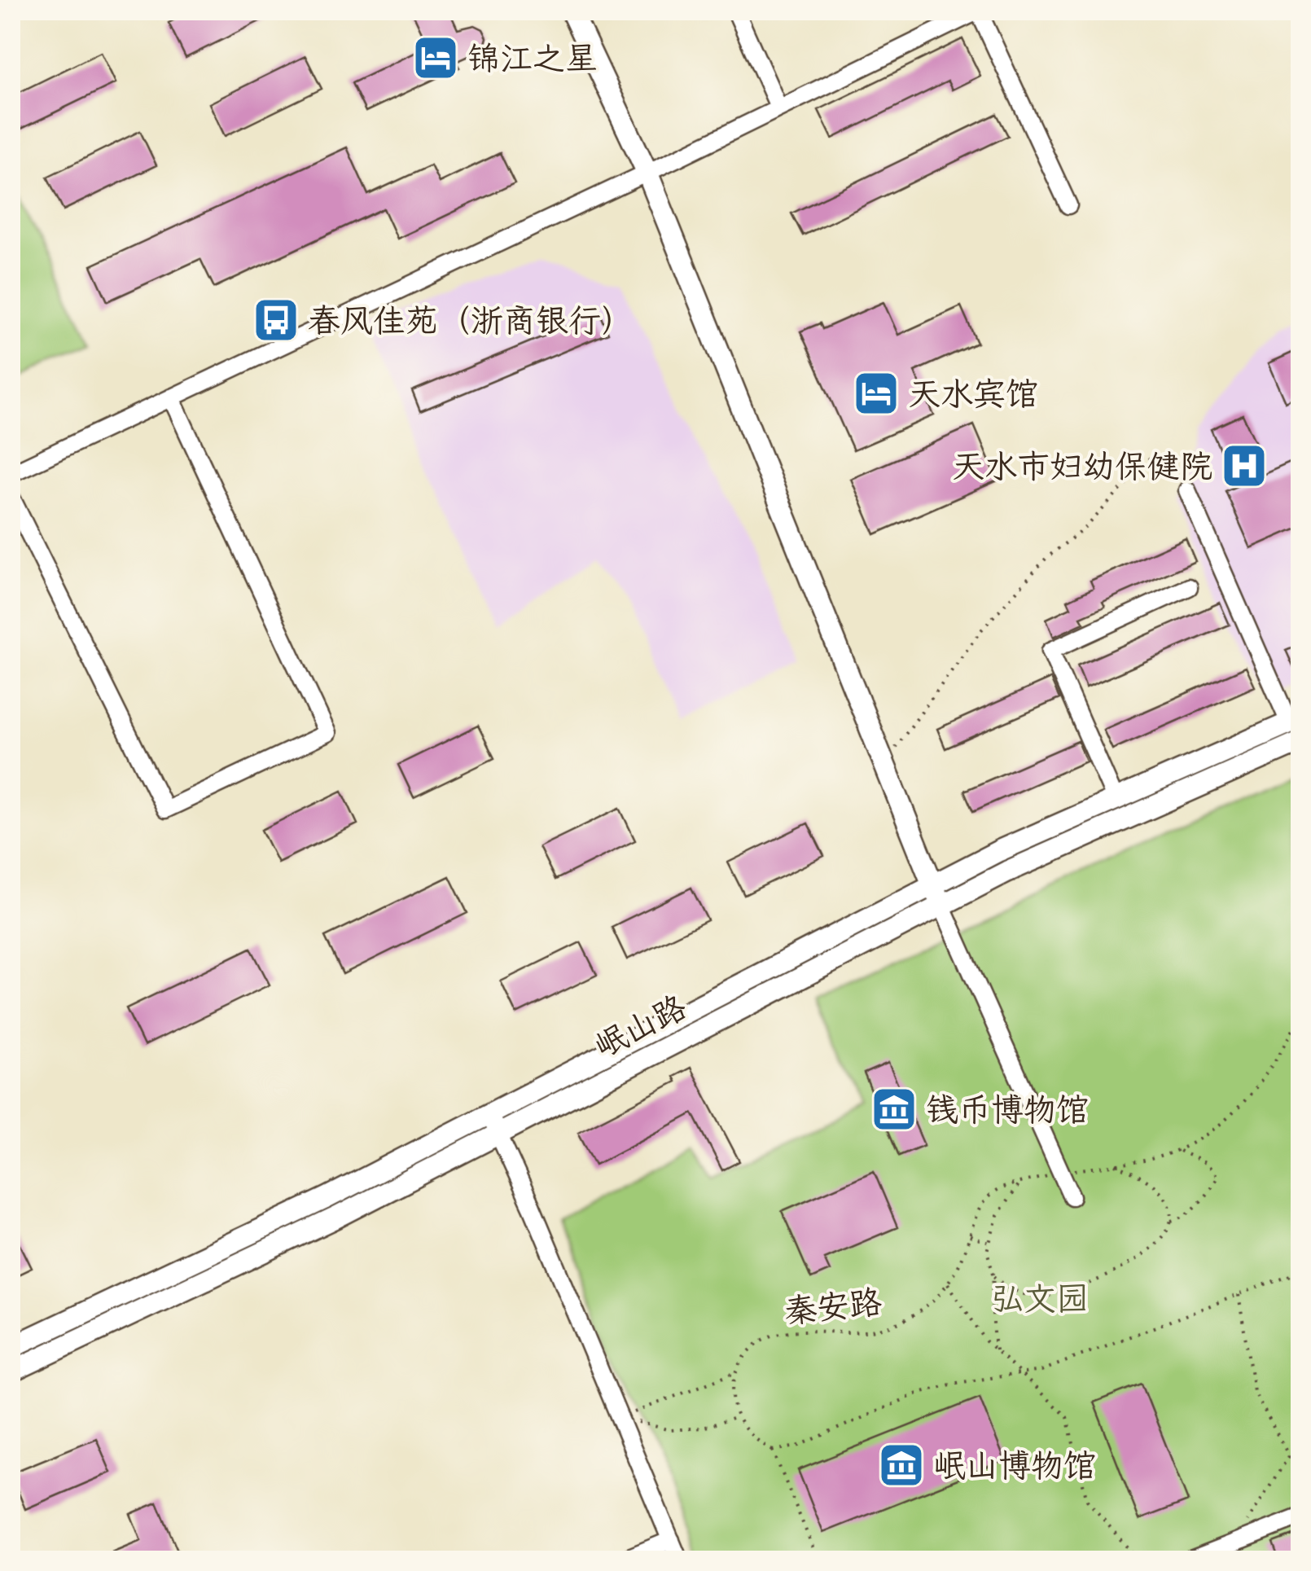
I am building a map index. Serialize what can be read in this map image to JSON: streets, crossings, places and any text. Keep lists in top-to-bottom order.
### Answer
{
  "streets": {
    "main road": ["岷山路"],
    "path": ["秦安路"]
  },
  "parks": ["弘文园"],
  "places": {
    "hotel": ["锦江之星", "天水宾馆"],
    "bus stop": ["春风佳苑（浙商银行）"],
    "hospital": ["天水市妇幼保健院"],
    "museum": ["钱币博物馆", "岷山博物馆"]
  }
}
